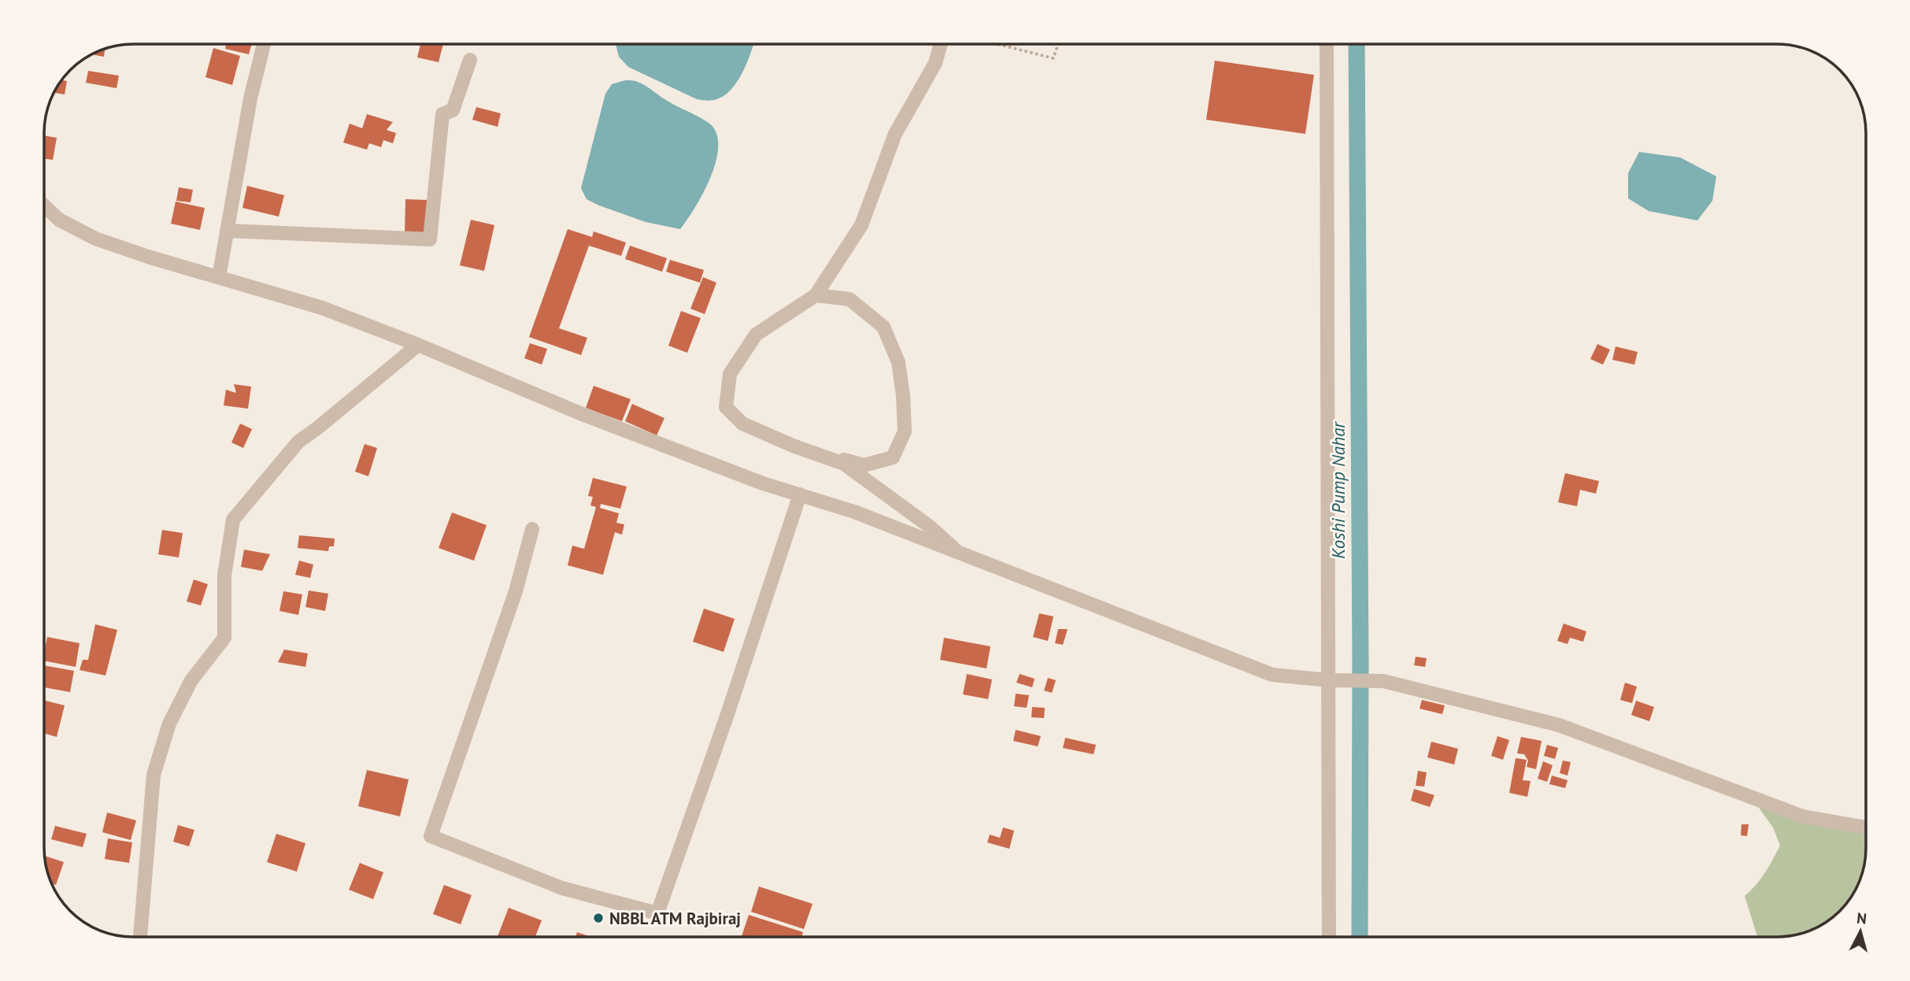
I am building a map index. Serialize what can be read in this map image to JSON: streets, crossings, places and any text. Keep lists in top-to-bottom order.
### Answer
{
  "water": ["Koshi Pump Nahar"],
  "places": ["NBBL ATM Rajbiraj"],
  "north": "top"
}
